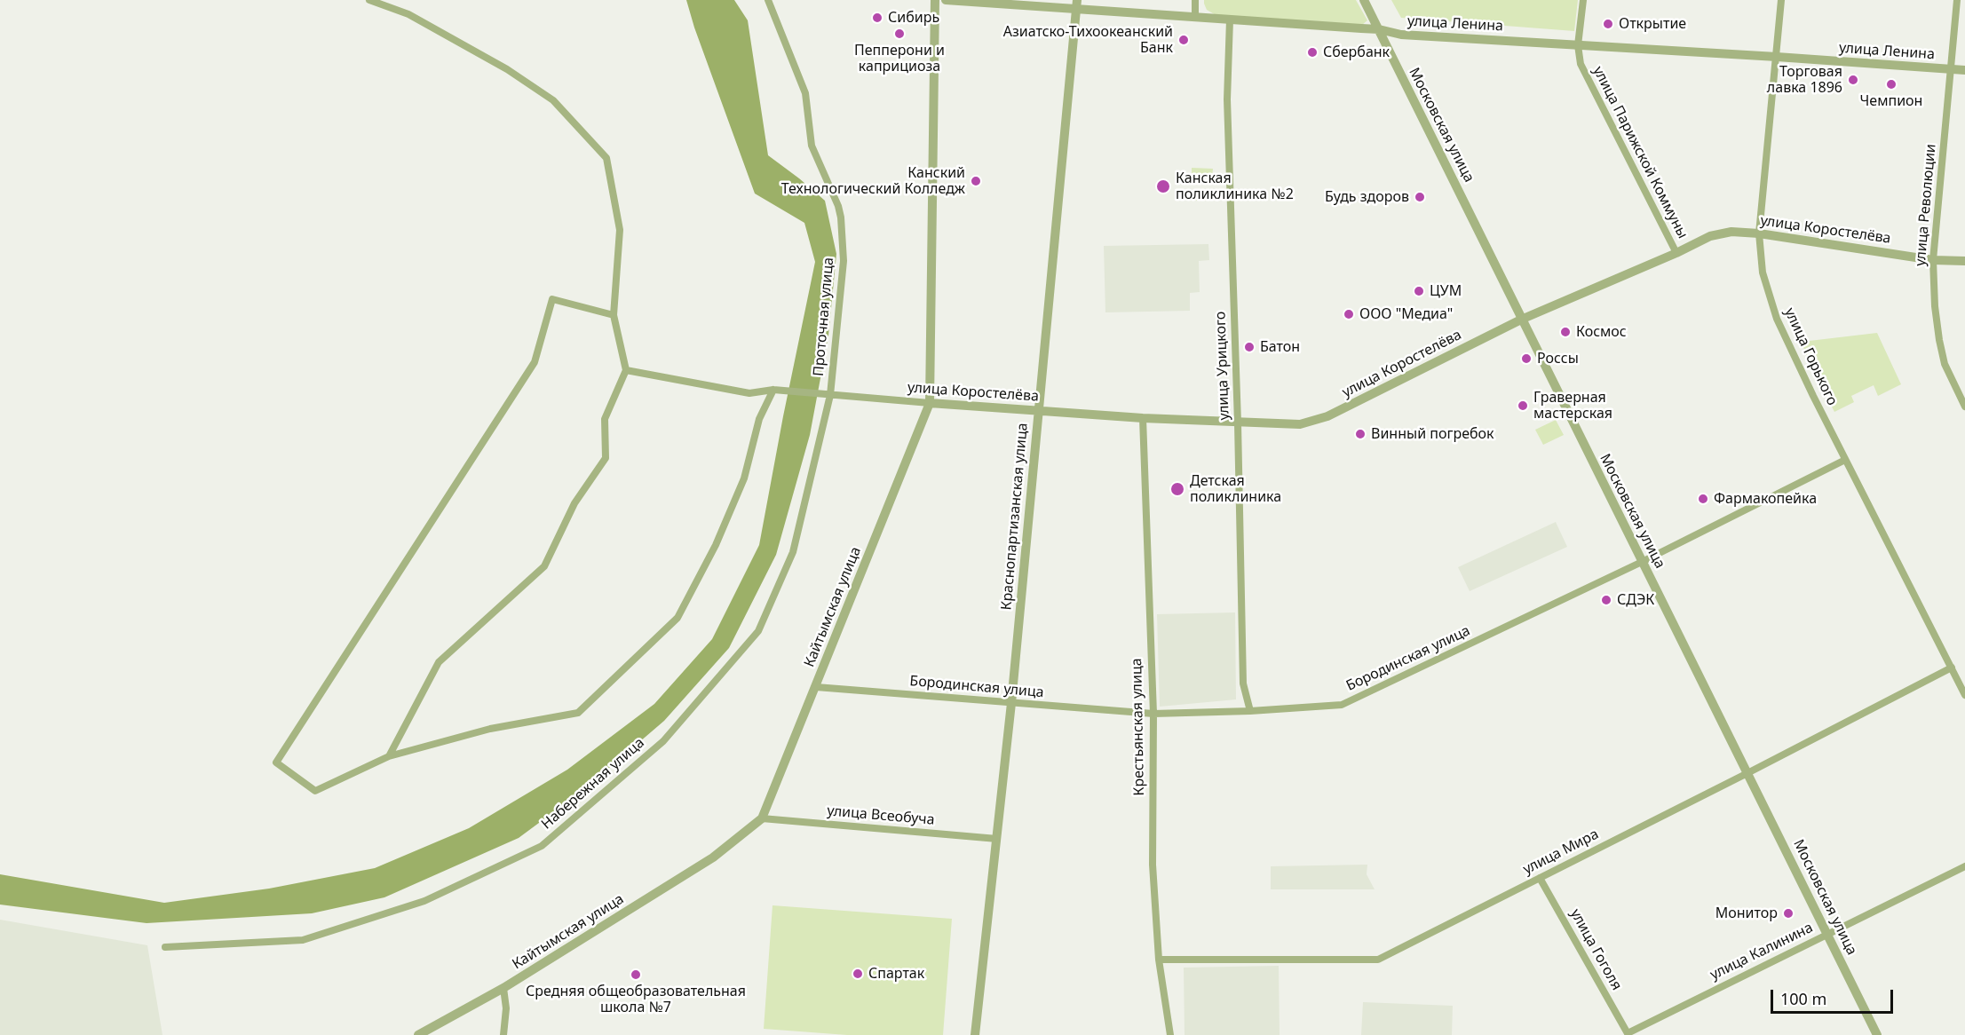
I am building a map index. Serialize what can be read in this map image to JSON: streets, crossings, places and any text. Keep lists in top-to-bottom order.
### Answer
{
  "streets": {
    "street": [
      "улица Ленина",
      "Московская улица",
      "улица Парижской Коммуны",
      "улица Революции",
      "улица Коростелёва",
      "Проточная улица",
      "улица Горького",
      "улица Урицкого",
      "Краснопартизанская улица",
      "Кайтымская улица",
      "Бородинская улица",
      "Крестьянская улица",
      "Набережная улица",
      "улица Всеобуча",
      "улица Мира",
      "улица Гоголя",
      "улица Калинина"
    ]
  },
  "crossings": [
    ["улица Ленина", "Московская улица"],
    ["улица Ленина", "улица Парижской Коммуны"],
    ["улица Ленина", "улица Революции"],
    ["улица Ленина", "улица Горького"],
    ["улица Ленина", "улица Урицкого"],
    ["улица Ленина", "Краснопартизанская улица"],
    ["Московская улица", "улица Коростелёва"],
    ["Московская улица", "Бородинская улица"],
    ["Московская улица", "улица Мира"],
    ["Московская улица", "улица Калинина"],
    ["улица Парижской Коммуны", "улица Коростелёва"],
    ["улица Революции", "улица Коростелёва"],
    ["улица Коростелёва", "Проточная улица"],
    ["улица Коростелёва", "улица Горького"],
    ["улица Коростелёва", "улица Урицкого"],
    ["улица Коростелёва", "Краснопартизанская улица"],
    ["улица Коростелёва", "Кайтымская улица"],
    ["улица Коростелёва", "Крестьянская улица"],
    ["улица Коростелёва", "Набережная улица"],
    ["Проточная улица", "Набережная улица"],
    ["улица Горького", "Бородинская улица"],
    ["улица Горького", "улица Мира"],
    ["улица Урицкого", "Бородинская улица"],
    ["Краснопартизанская улица", "Бородинская улица"],
    ["Краснопартизанская улица", "улица Всеобуча"],
    ["Кайтымская улица", "Бородинская улица"],
    ["Кайтымская улица", "улица Всеобуча"],
    ["Бородинская улица", "Крестьянская улица"],
    ["Крестьянская улица", "улица Мира"],
    ["улица Мира", "улица Гоголя"],
    ["улица Гоголя", "улица Калинина"]
  ],
  "places": [
    "Сибирь",
    "Открытие",
    "Пепперони и каприциоза",
    "Азиатско-Тихоокеанский Банк",
    "Сбербанк",
    "Торговая лавка 1896",
    "Чемпион",
    "Канский Технологический Колледж",
    "Канская поликлиника №2",
    "Будь здоров",
    "ЦУМ",
    "ООО \"Медиа\"",
    "Космос",
    "Батон",
    "Россы",
    "Граверная мастерская",
    "Винный погребок",
    "Детская поликлиника",
    "Фармакопейка",
    "СДЭК",
    "Монитор",
    "Спартак",
    "Средняя общеобразовательная школа №7"
  ],
  "scale_bar": "100 m"
}
